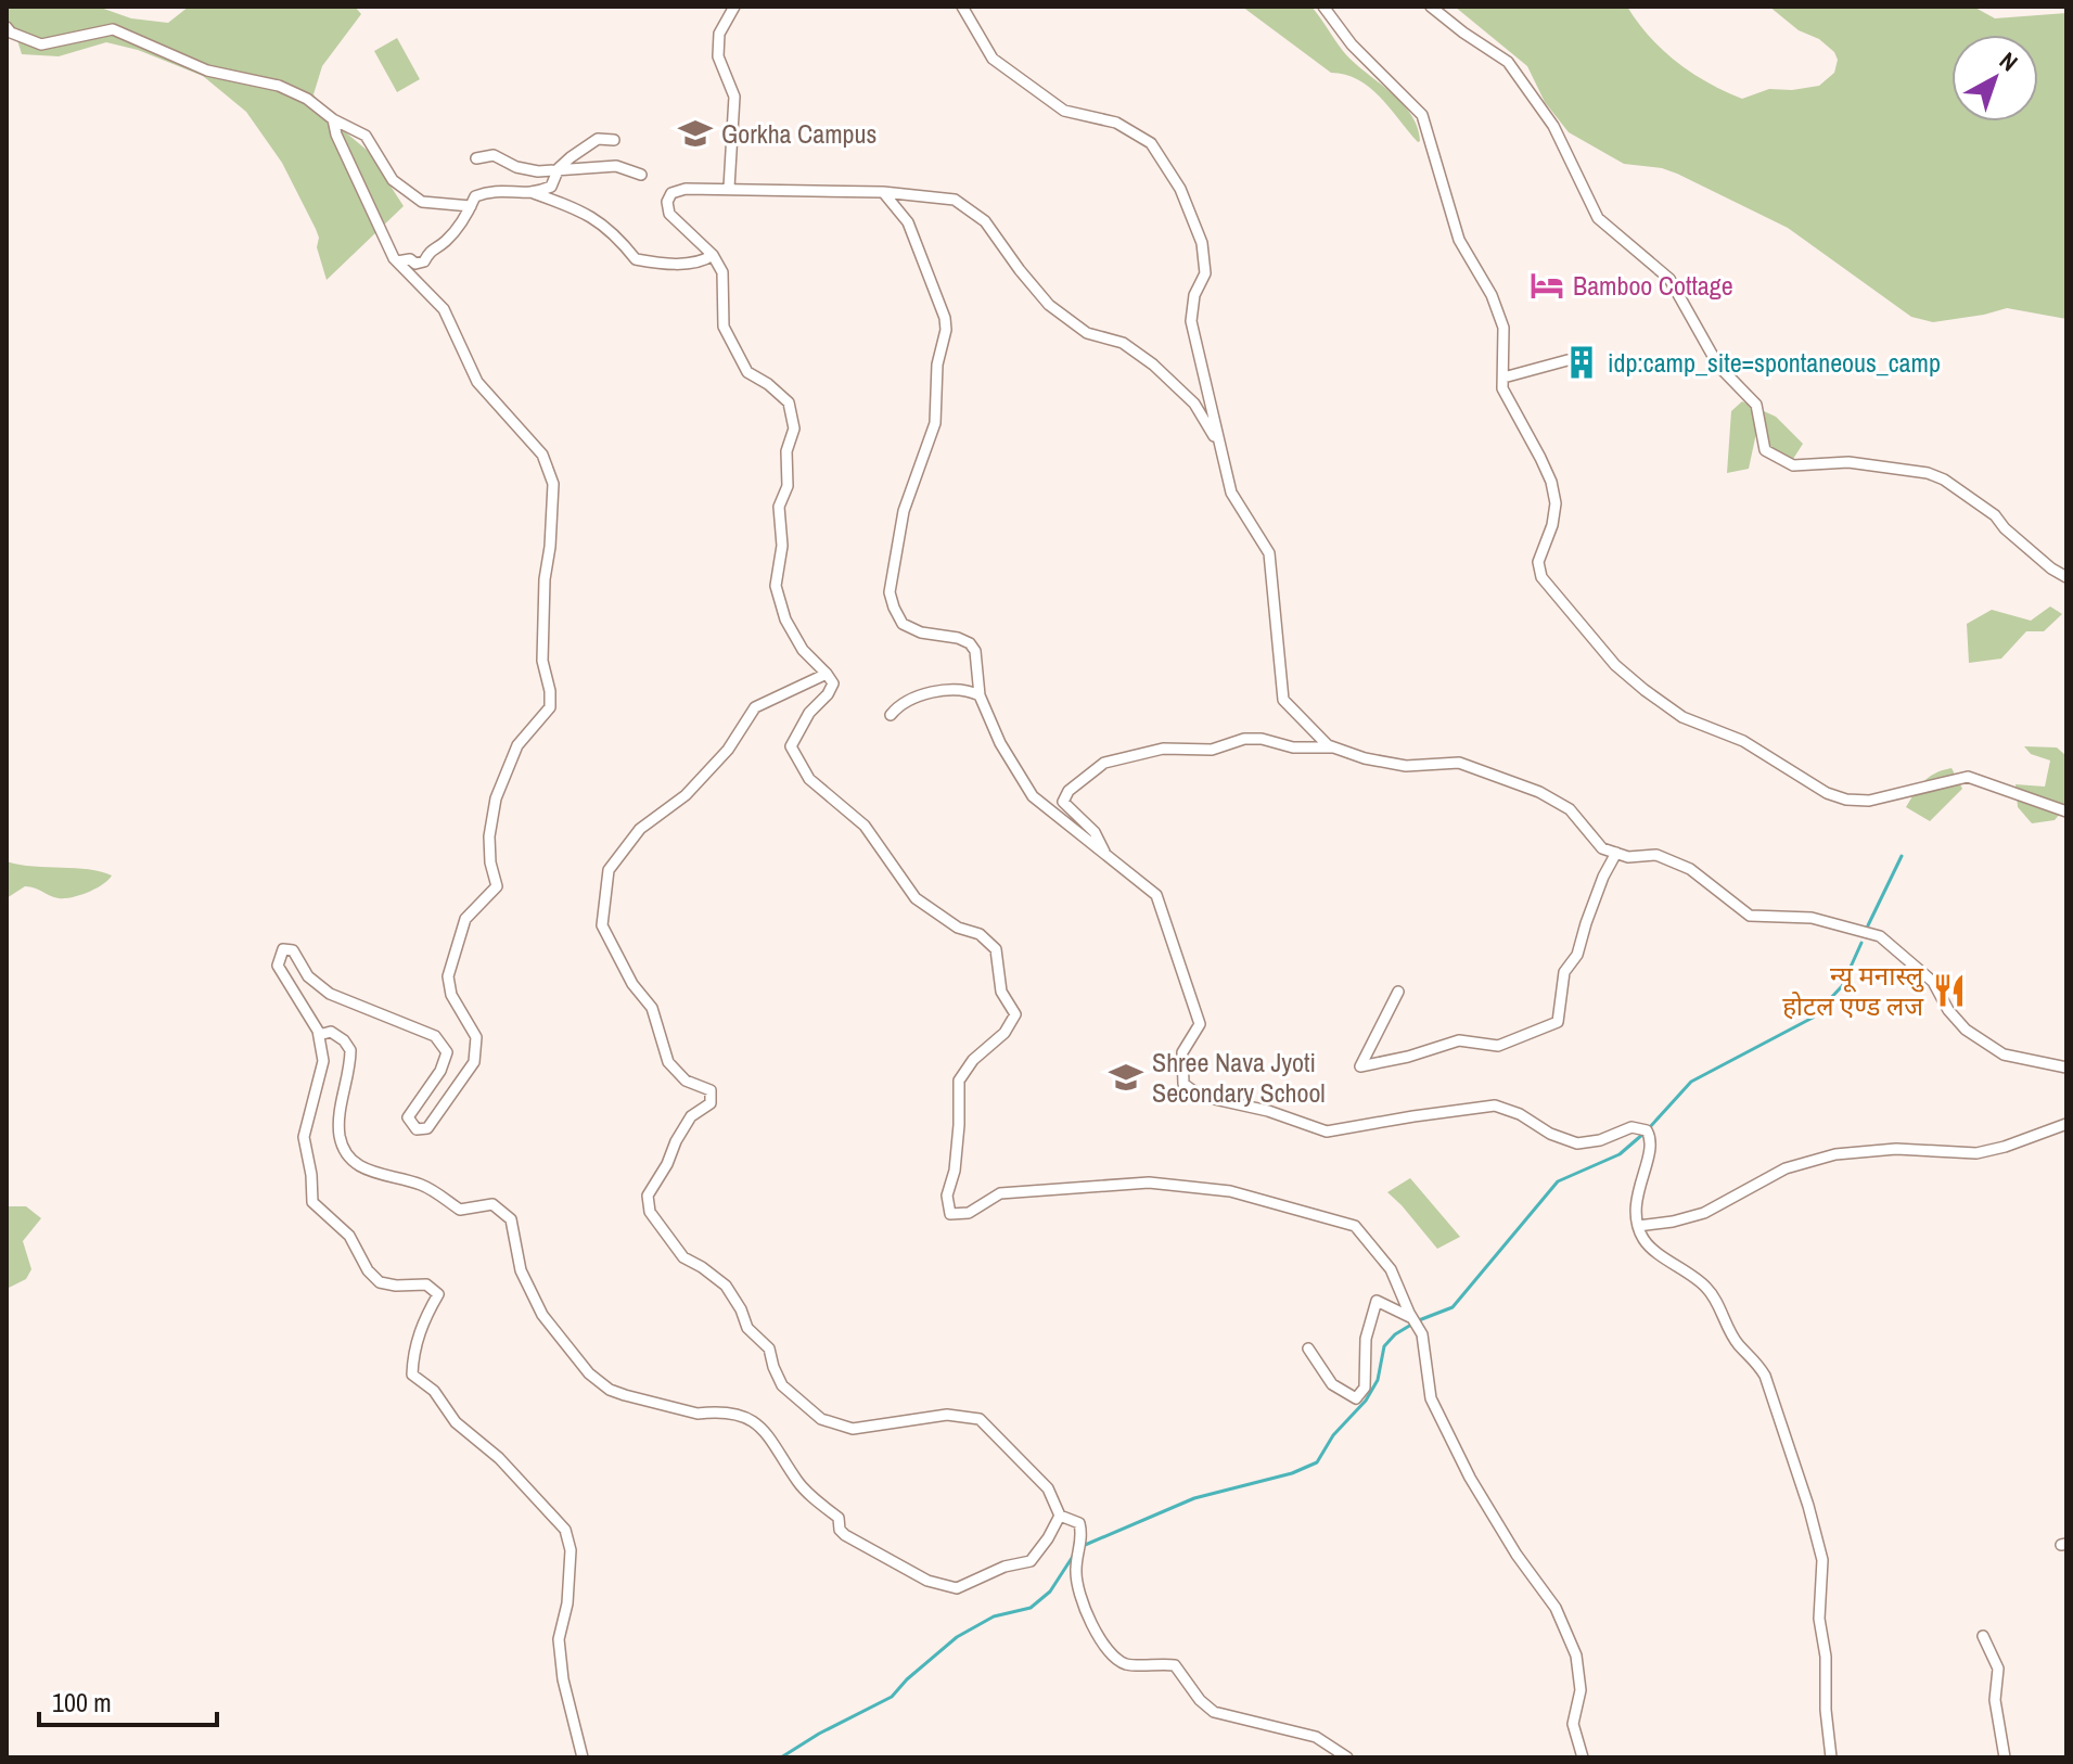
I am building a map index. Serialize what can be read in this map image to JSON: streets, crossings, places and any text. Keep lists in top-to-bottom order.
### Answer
{
  "places": {
    "school or university": ["Gorkha Campus", "Shree Nava Jyoti Secondary School"],
    "hotel": ["Bamboo Cottage"],
    "building": ["idp:camp_site=spontaneous_camp"],
    "restaurant": ["न्यू मनास्लु होटल एण्ड लज"]
  },
  "scale_bar": "100 m",
  "north": "top right"
}
